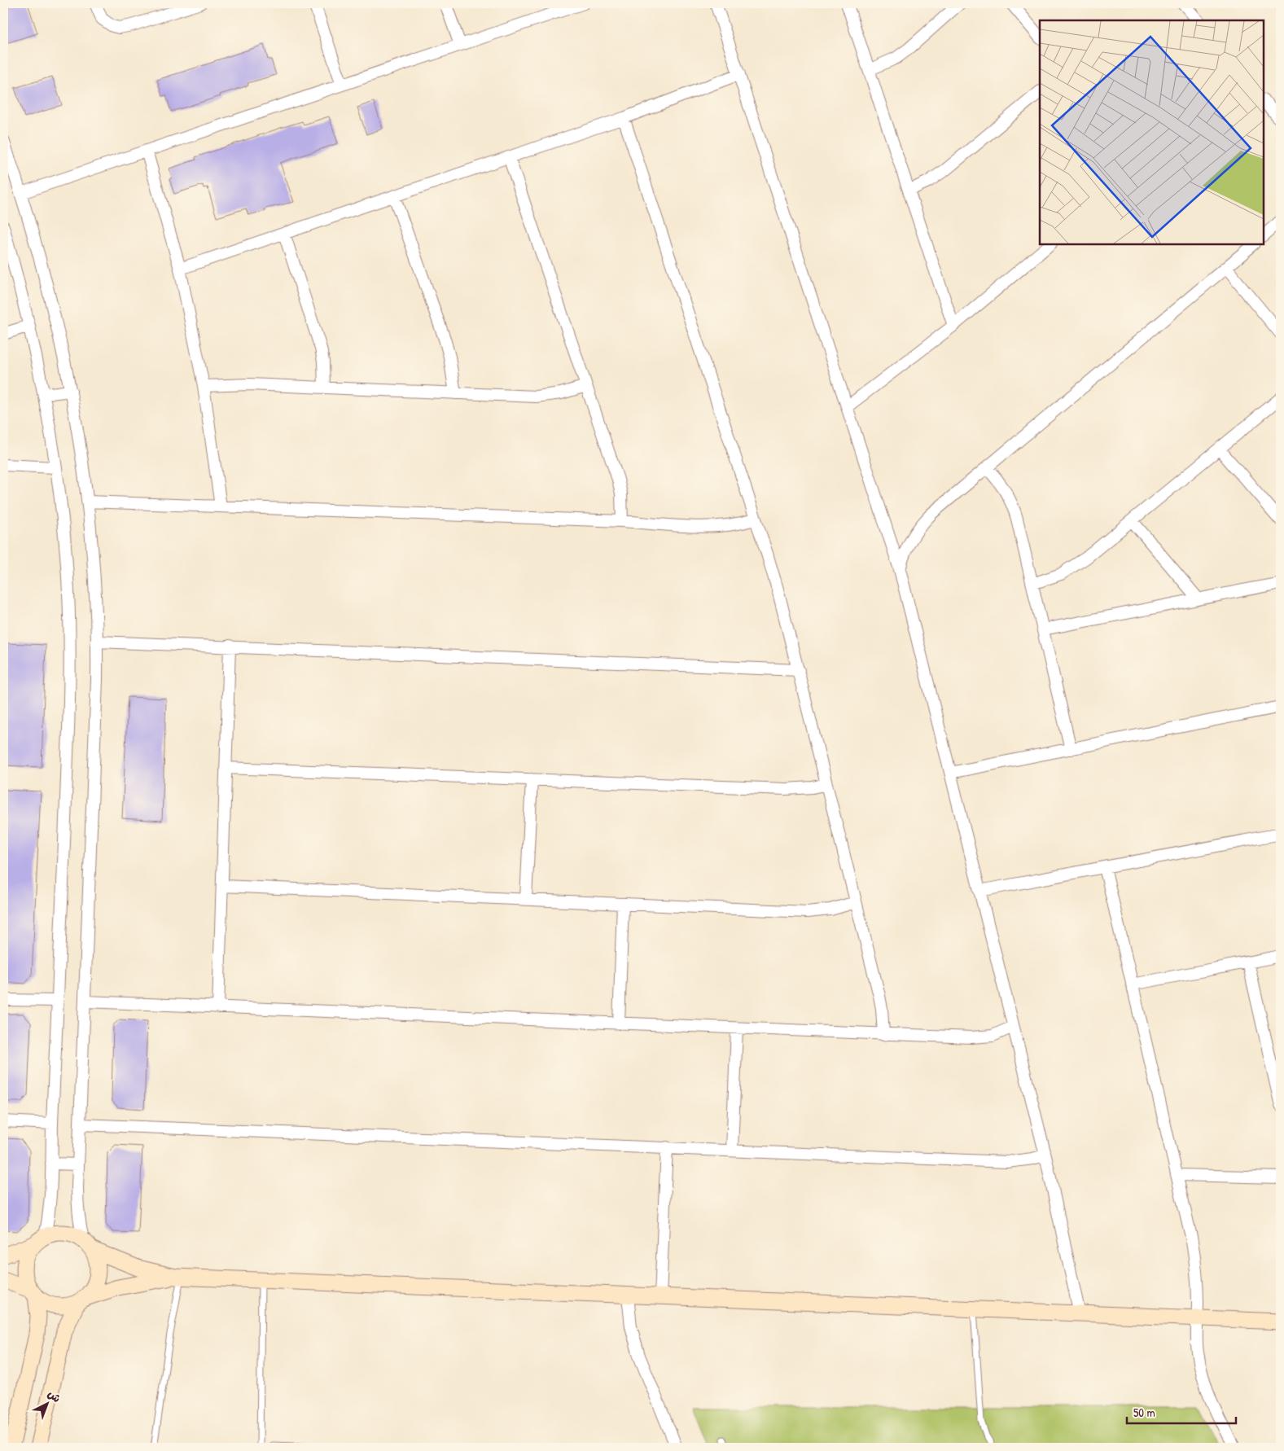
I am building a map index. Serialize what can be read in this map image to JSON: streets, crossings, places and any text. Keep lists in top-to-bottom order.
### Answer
{
  "scale_bar": "50 m",
  "north": "top right"
}
